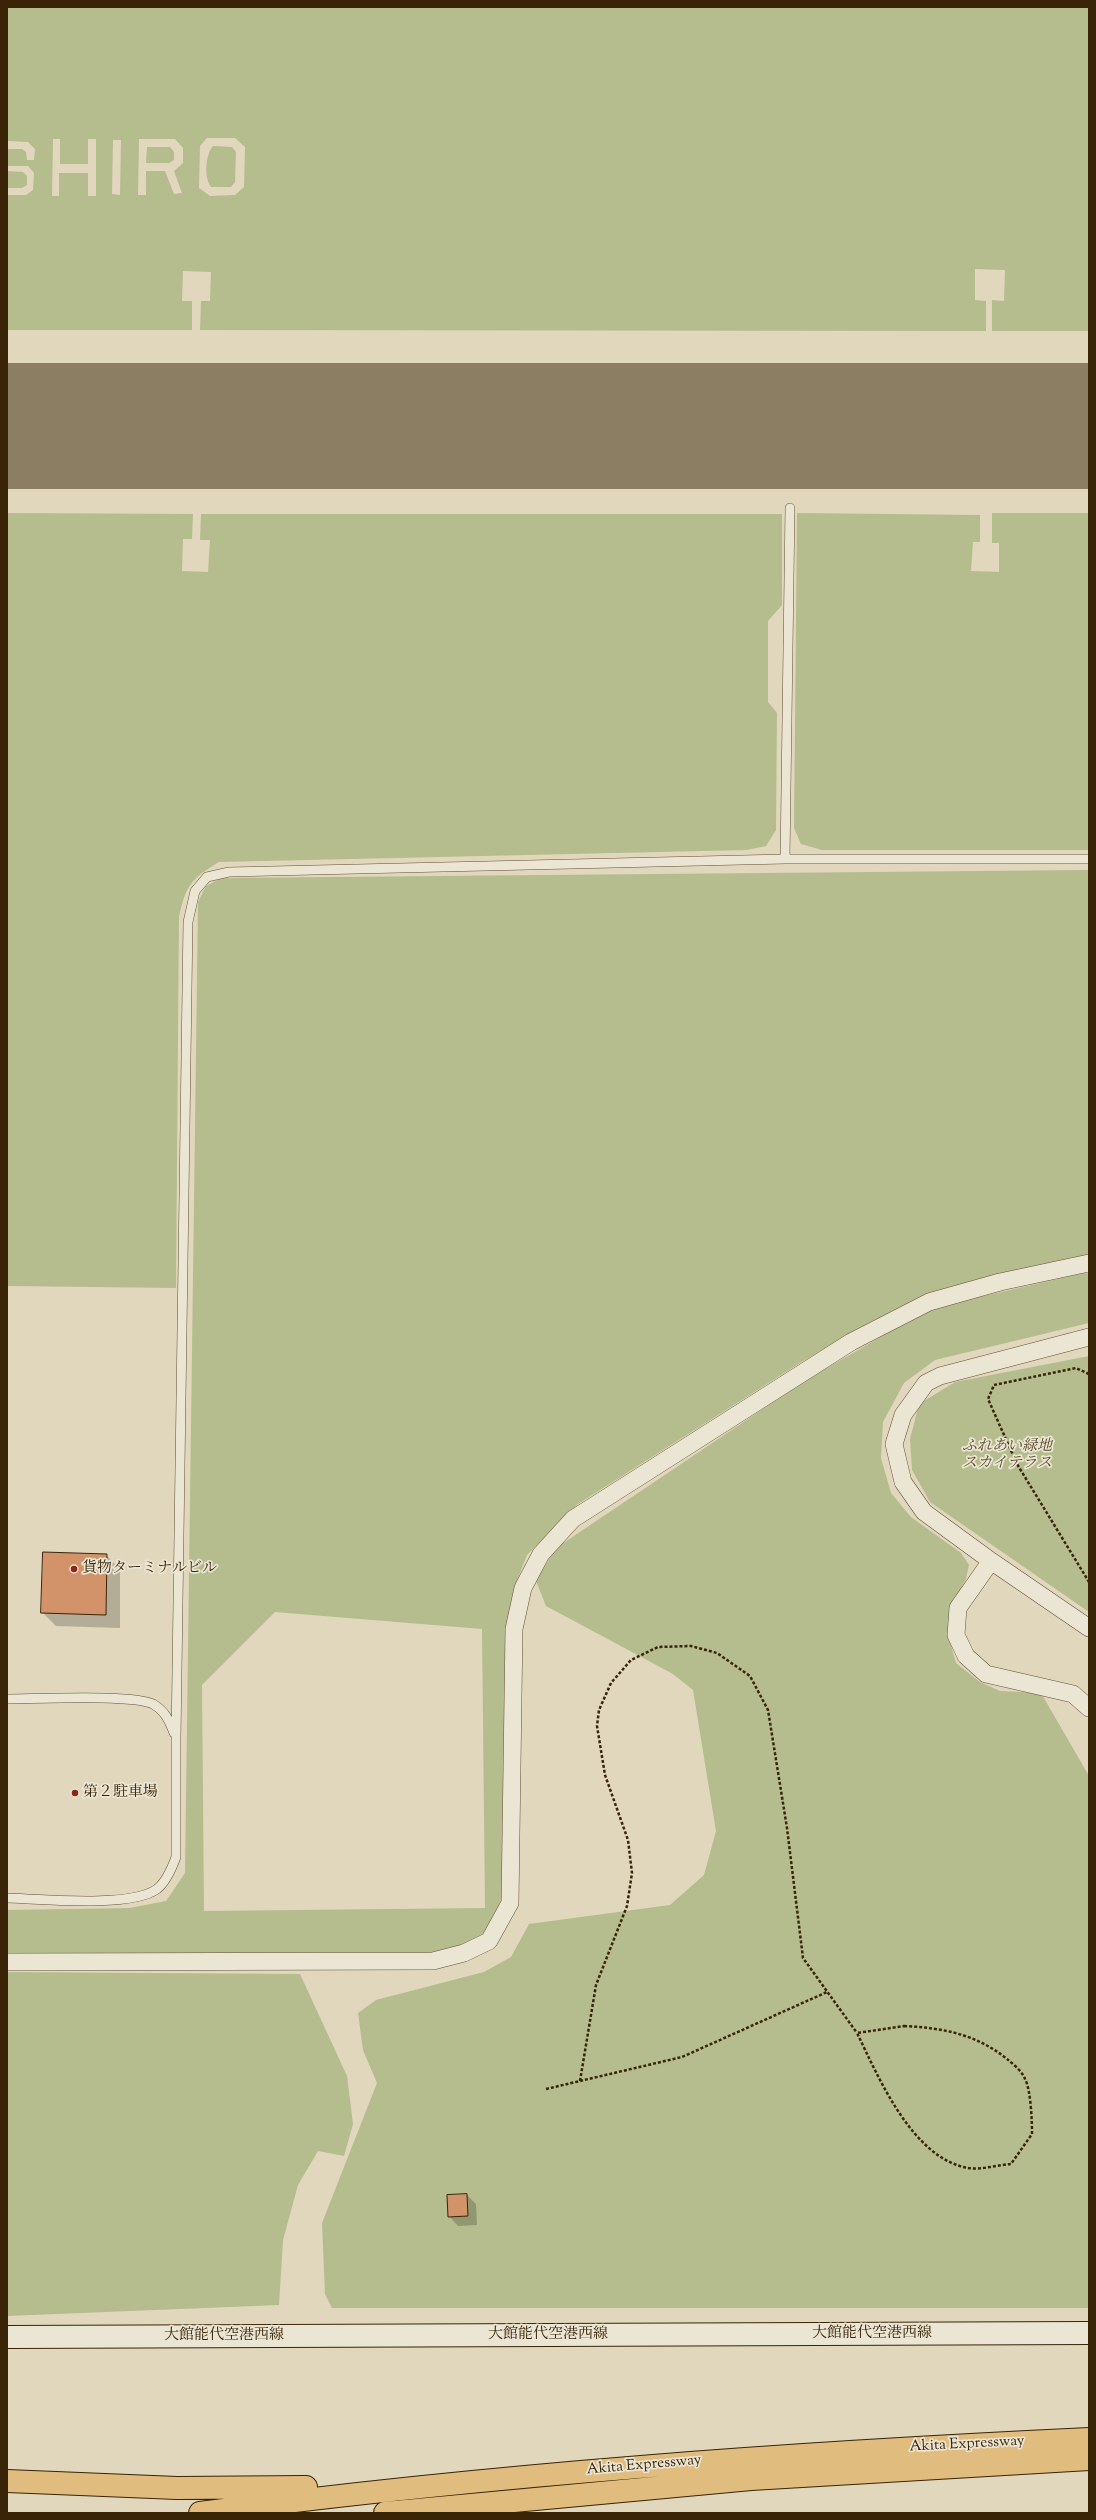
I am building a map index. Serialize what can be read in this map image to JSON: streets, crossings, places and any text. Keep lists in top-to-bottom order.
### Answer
{
  "streets": {
    "highway": ["Akita Expressway"],
    "main road": ["大館能代空港西線"]
  },
  "parks": ["ふれあい緑地 スカイテラス"],
  "places": ["貨物ターミナルビル", "第２駐車場"]
}
